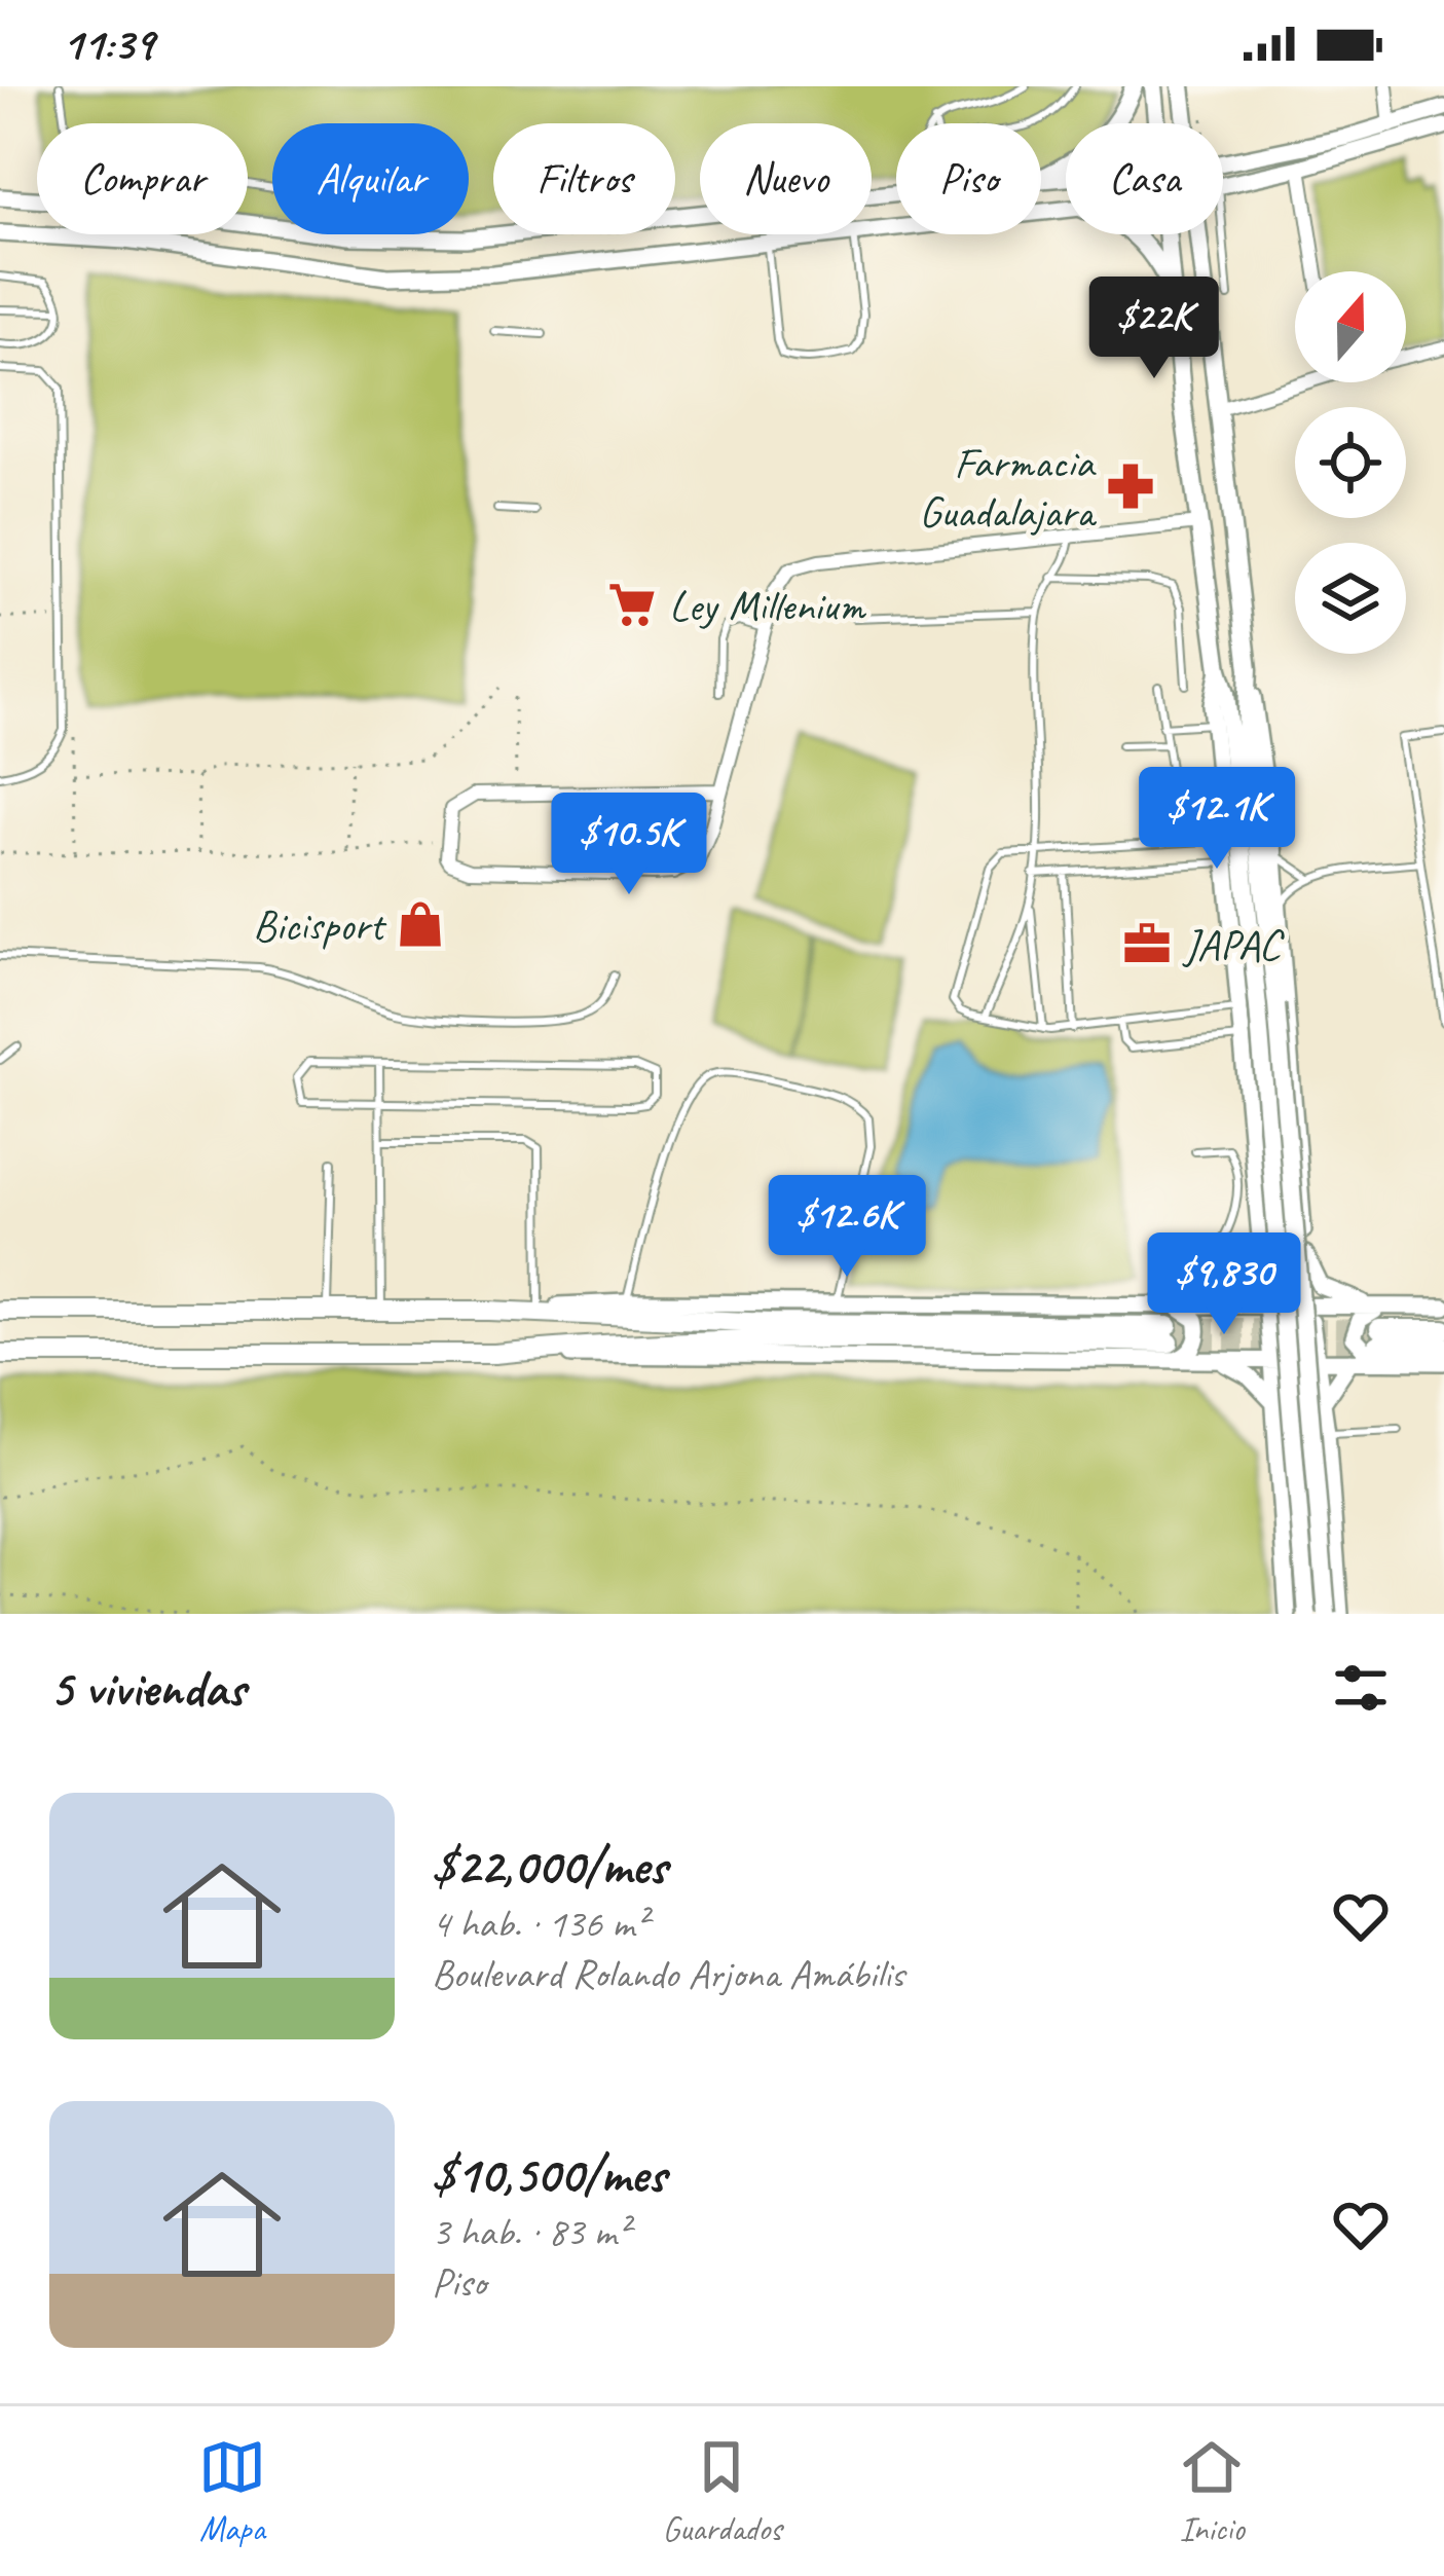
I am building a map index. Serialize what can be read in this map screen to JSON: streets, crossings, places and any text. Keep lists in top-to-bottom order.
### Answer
{
  "places": {
    "pharmacy": ["Farmacia Guadalajara"],
    "supermarket": ["Ley Millenium"],
    "shop": ["Bicisport"],
    "office": ["JAPAC"]
  },
  "north": "top",
  "page": {
    "status": "11:39",
    "chip": [
      "Comprar",
      "Alquilar",
      "Filtros",
      "Nuevo",
      "Piso",
      "Casa"
    ],
    "price": [
      "$22K",
      "$12.1K",
      "$10.5K",
      "$12.6K",
      "$9,830"
    ],
    "heading": "5 viviendas",
    "list": [
      {
        "name": "$22,000/mes",
        "note": "4 hab. · 136 m² · Boulevard Rolando Arjona Amábilis"
      },
      {
        "name": "$10,500/mes",
        "note": "3 hab. · 83 m² · Piso"
      }
    ],
    "tabs": ["Mapa", "Guardados", "Inicio"]
  }
}
